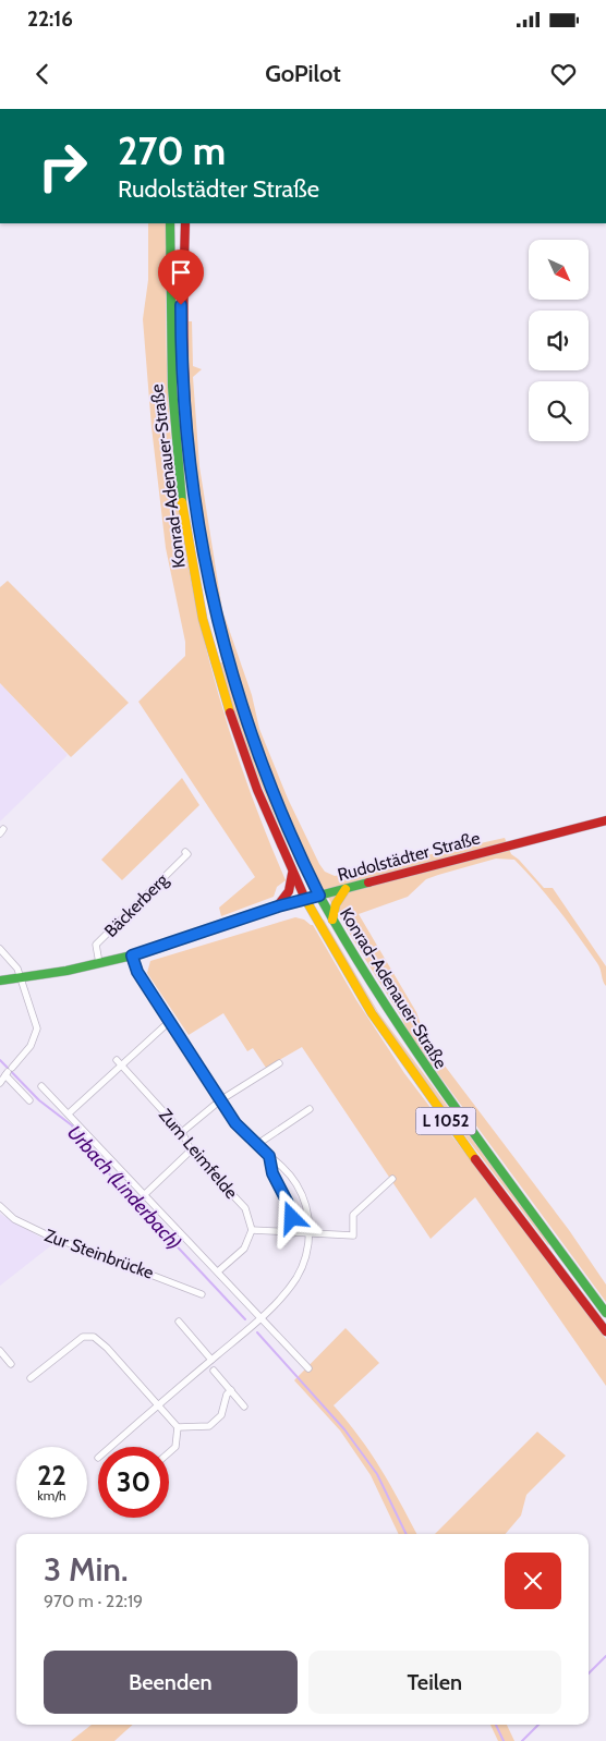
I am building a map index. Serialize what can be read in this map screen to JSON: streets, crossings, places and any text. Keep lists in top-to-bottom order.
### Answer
{
  "streets": {
    "main road": ["Konrad-Adenauer-Straße", "Rudolstädter Straße", "L 1052"],
    "street": ["Bäckerberg", "Zum Leimfelde", "Zur Steinbrücke"]
  },
  "crossings": [
    ["Konrad-Adenauer-Straße", "Rudolstädter Straße"],
    ["Rudolstädter Straße", "Bäckerberg"]
  ],
  "water": ["Urbach (Linderbach)"],
  "north": "bottom right",
  "page": {
    "status": "22:16",
    "header": "GoPilot",
    "turn": ["270 m", "Rudolstädter Straße"],
    "speed": "22 km/h",
    "limit": "30",
    "heading": ["3 Min.", "970 m · 22:19"],
    "buttons": ["Beenden", "Teilen"]
  }
}
